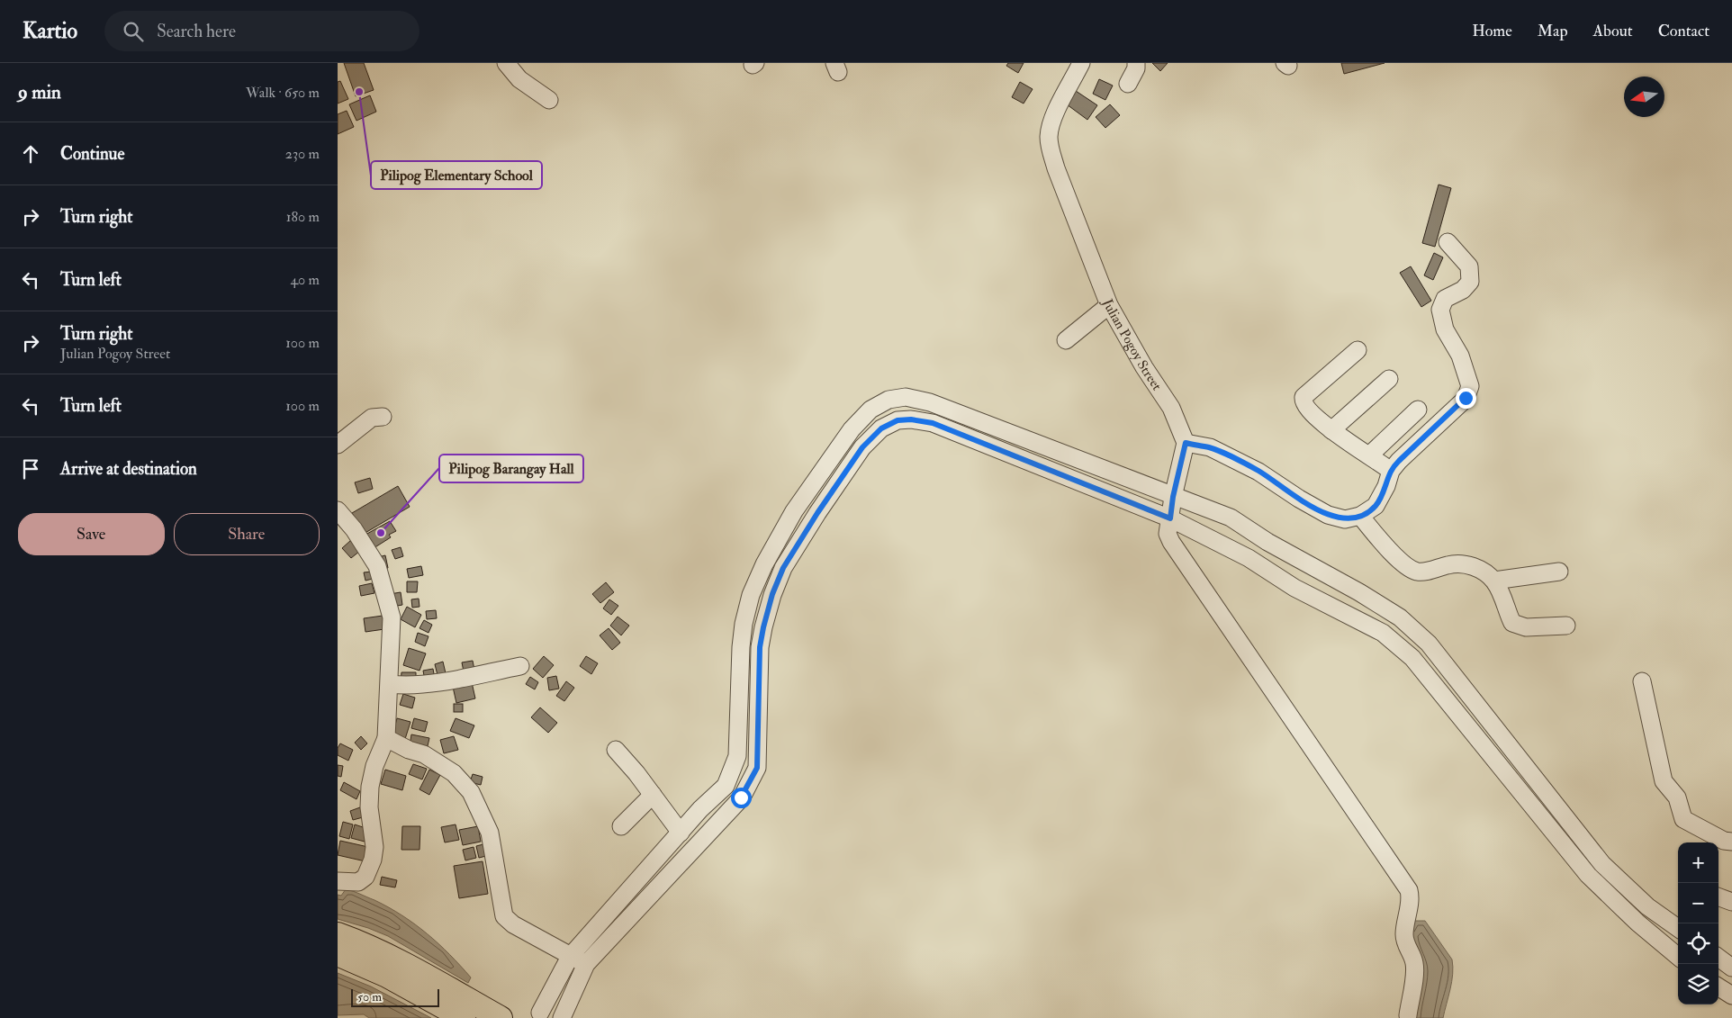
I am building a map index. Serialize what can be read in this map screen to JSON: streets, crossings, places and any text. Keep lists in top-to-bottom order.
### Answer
{
  "streets": {
    "street": ["Julian Pogoy Street"]
  },
  "places": ["Pilipog Elementary School", "Pilipog Barangay Hall"],
  "scale_bar": "50 m",
  "north": "left",
  "page": {
    "header": "Kartio",
    "search": "Search here",
    "nav": [
      "Home",
      "Map",
      "About",
      "Contact"
    ],
    "heading": ["9 min", "Walk · 650 m"],
    "list": [
      ["Continue", "230 m"],
      ["Turn right", "180 m"],
      ["Turn left", "40 m"],
      ["Turn right", "Julian Pogoy Street", "100 m"],
      ["Turn left", "100 m"],
      "Arrive at destination"
    ],
    "buttons": ["Save", "Share"],
    "map_buttons": ["+", "−"],
    "scale": "50 m"
  }
}
